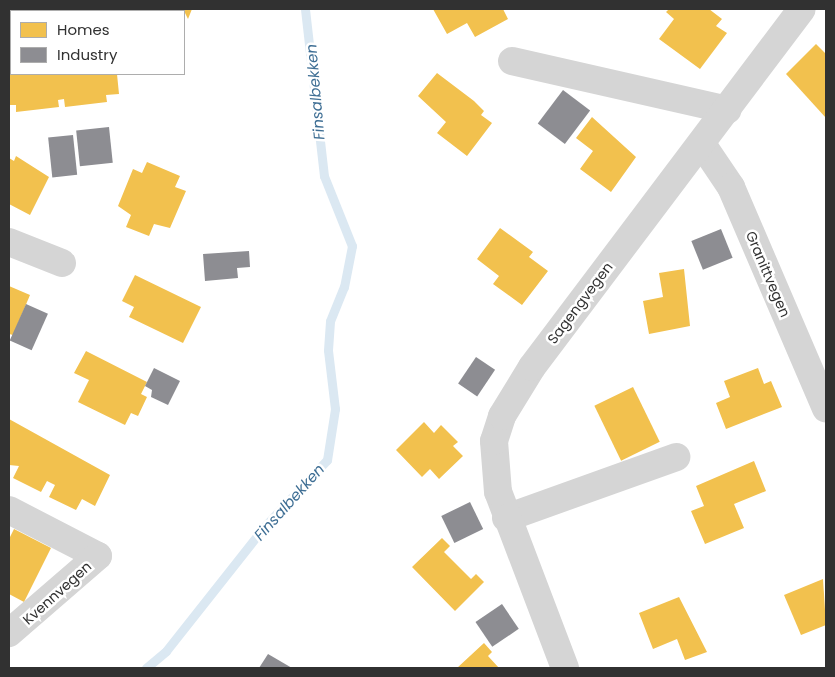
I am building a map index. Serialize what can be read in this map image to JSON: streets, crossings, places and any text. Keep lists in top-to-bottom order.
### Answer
{
  "streets": {
    "street": ["Granittvegen", "Sagengvegen", "Kvennvegen"]
  },
  "crossings": [
    ["Granittvegen", "Sagengvegen"]
  ],
  "water": ["Finsalbekken"],
  "legend": ["Homes", "Industry"]
}
